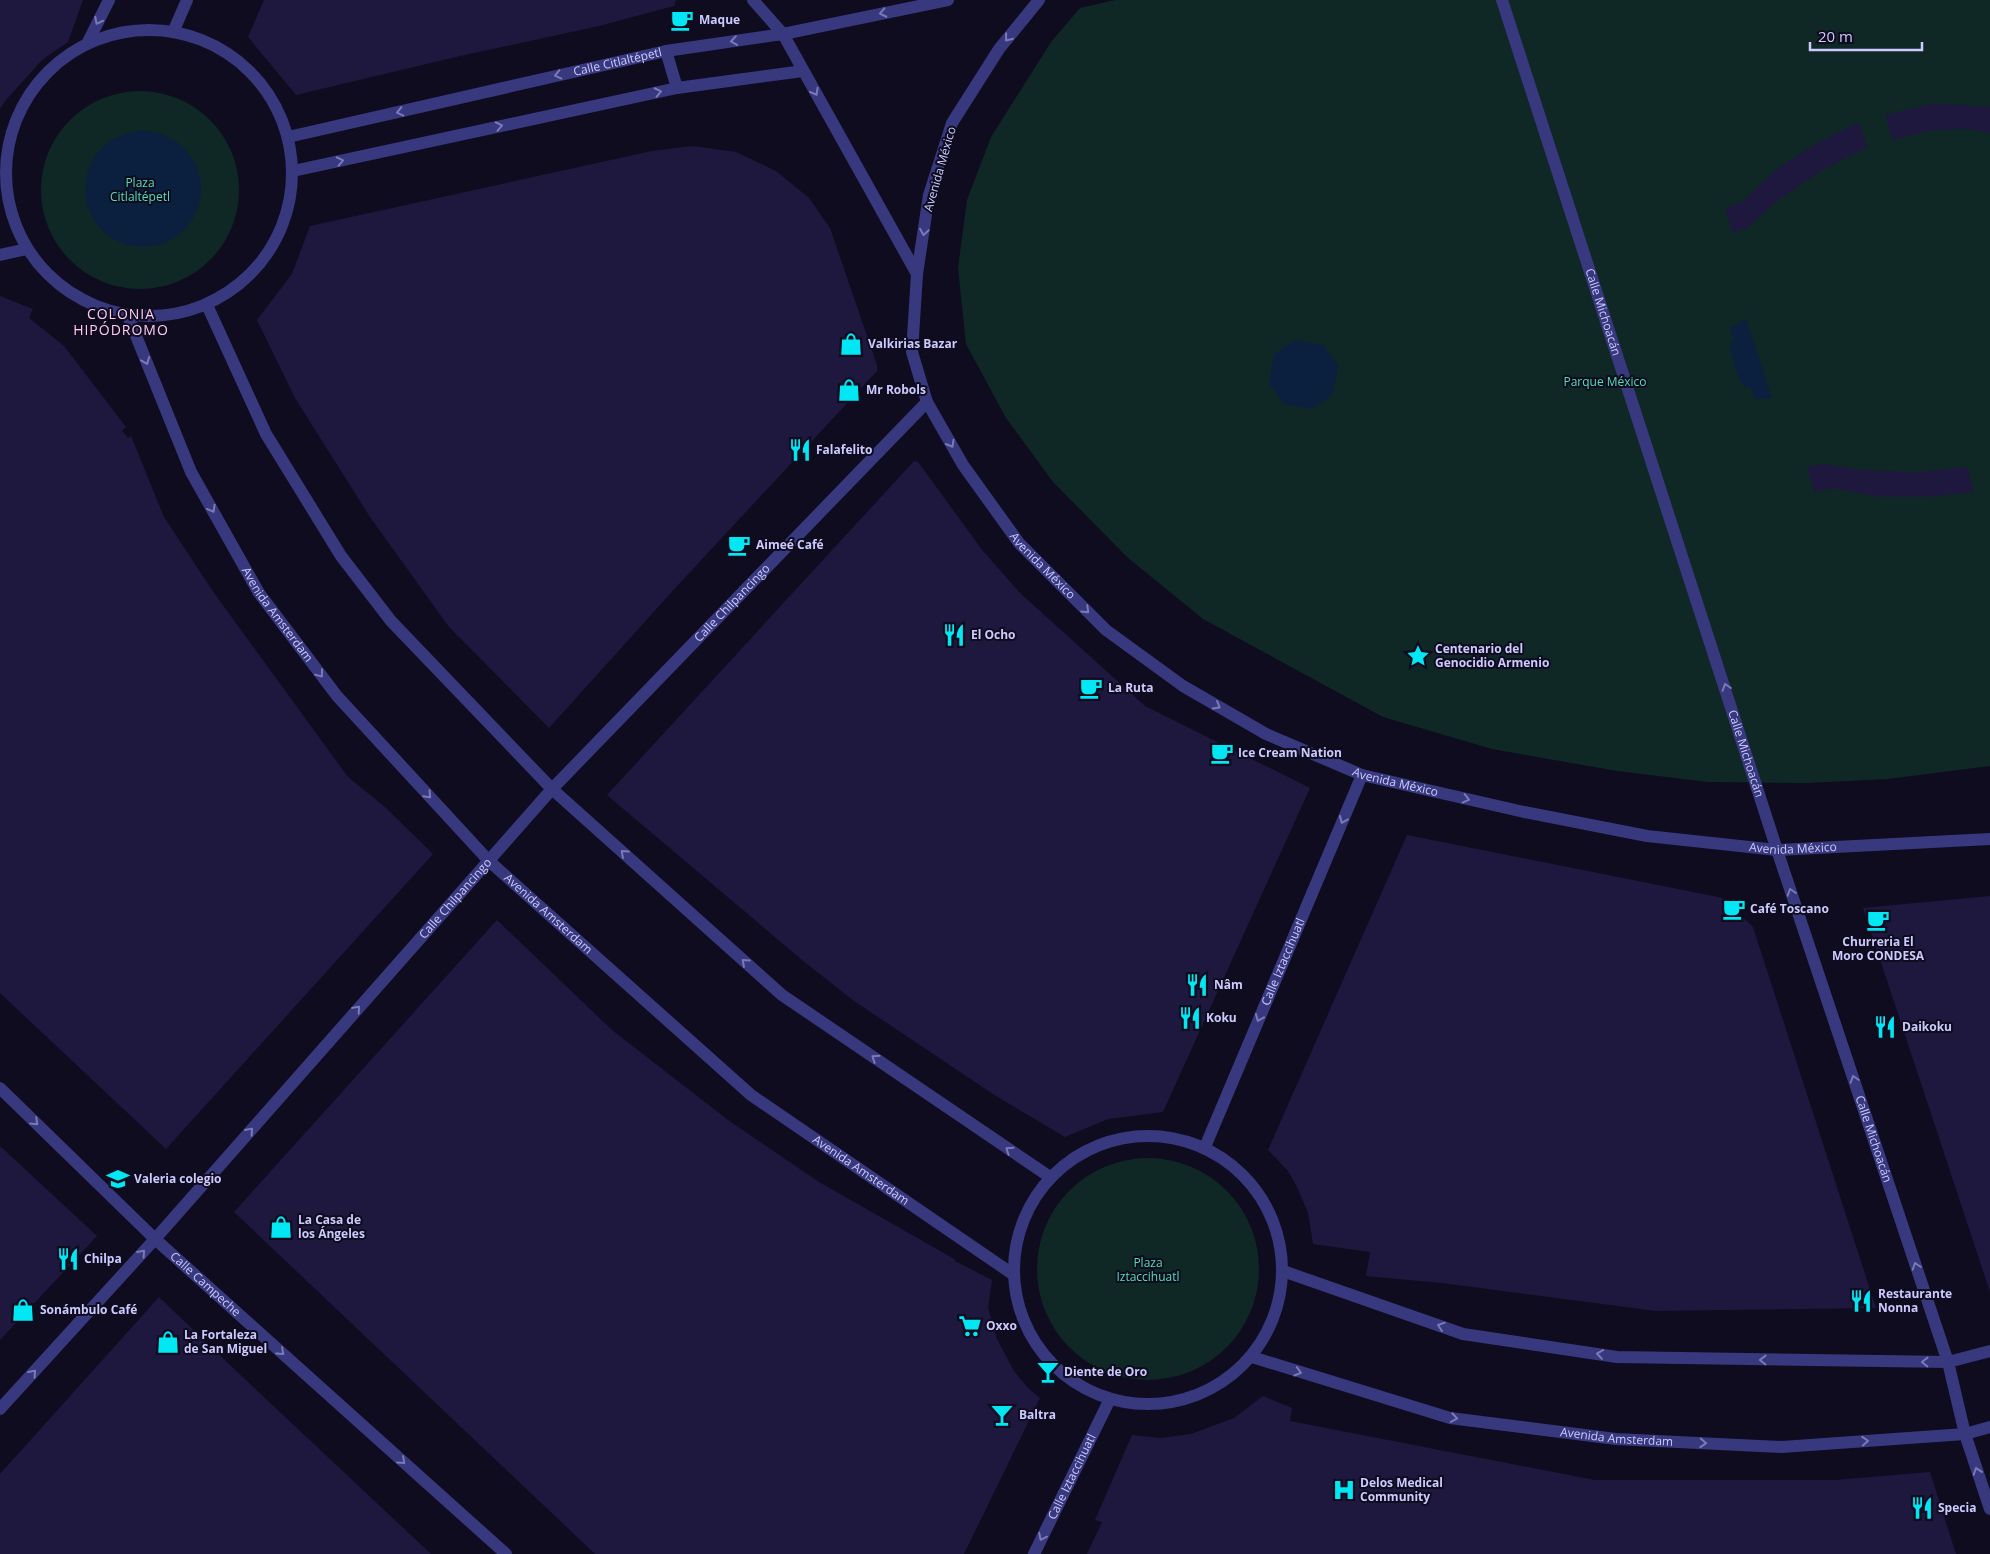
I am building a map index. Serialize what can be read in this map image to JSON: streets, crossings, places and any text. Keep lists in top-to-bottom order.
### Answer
{
  "streets": {
    "street": [
      "Calle Citlaltépetl",
      "Avenida México",
      "Calle Michoacán",
      "Calle Chilpancingo",
      "Avenida Amsterdam",
      "Calle Iztaccihuatl",
      "Calle Campeche"
    ]
  },
  "crossings": [
    ["Avenida México", "Calle Michoacán"],
    ["Avenida México", "Calle Chilpancingo"],
    ["Avenida México", "Calle Iztaccihuatl"],
    ["Calle Michoacán", "Avenida Amsterdam"],
    ["Calle Chilpancingo", "Avenida Amsterdam"],
    ["Calle Chilpancingo", "Calle Campeche"]
  ],
  "one_way": [
    "Calle Michoacán",
    "Calle Chilpancingo",
    "Calle Iztaccihuatl",
    "Calle Campeche"
  ],
  "districts": ["COLONIA HIPÓDROMO"],
  "parks": ["Plaza Citlaltépetl", "Parque México", "Plaza Iztaccihuatl"],
  "places": {
    "cafe": [
      "Maque",
      "Aimeé Café",
      "La Ruta",
      "Ice Cream Nation",
      "Café Toscano",
      "Churreria El Moro CONDESA"
    ],
    "shop": [
      "Valkirias Bazar",
      "Mr Robols",
      "La Casa de los Ángeles",
      "Sonámbulo Café",
      "La Fortaleza de San Miguel"
    ],
    "restaurant": [
      "Falafelito",
      "El Ocho",
      "Nâm",
      "Koku",
      "Daikoku",
      "Chilpa",
      "Restaurante Nonna",
      "Specia"
    ],
    "place": ["Centenario del Genocidio Armenio"],
    "school or university": ["Valeria colegio"],
    "supermarket": ["Oxxo"],
    "bar": ["Diente de Oro", "Baltra"],
    "hospital": ["Delos Medical Community"]
  },
  "scale_bar": "20 m"
}
